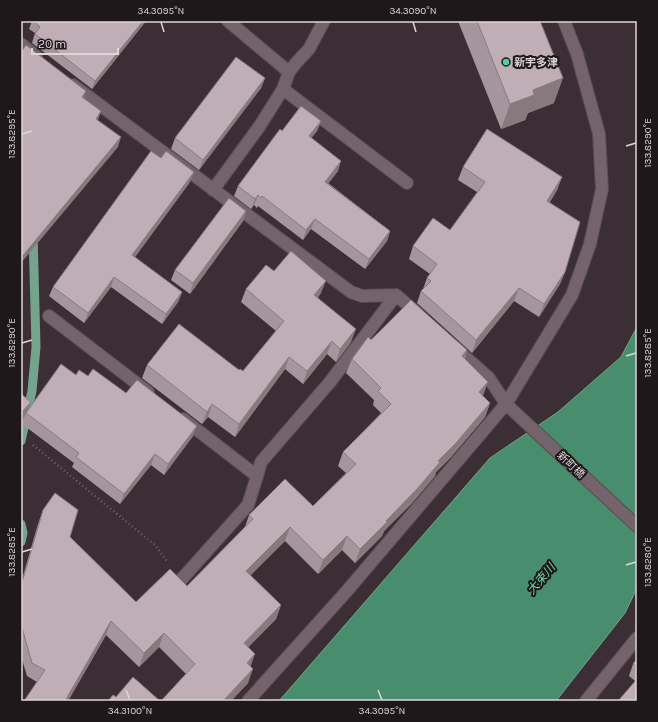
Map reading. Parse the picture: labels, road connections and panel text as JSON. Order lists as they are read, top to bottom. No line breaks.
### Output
{"streets":{"street":["新町橋"]},"water":["大束川"],"places":["新宇多津"],"scale_bar":"20 m","coordinates":["34.3095°N","34.3090°N","133.8295°E","133.8290°E","133.8285°E","133.8280°E","34.3100°N"]}
